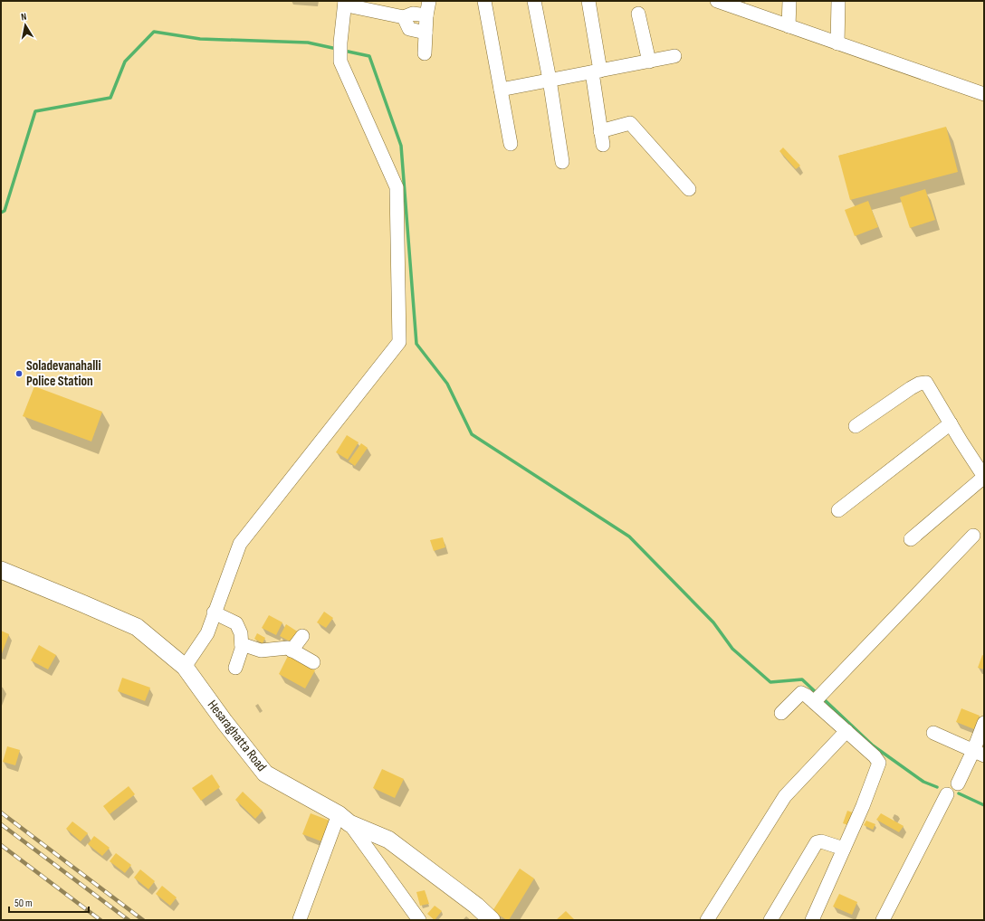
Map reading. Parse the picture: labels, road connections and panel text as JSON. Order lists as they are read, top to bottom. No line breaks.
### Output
{"streets":{"main road":["Hesaraghatta Road"]},"places":["Soladevanahalli Police Station"],"scale_bar":"50 m","north":"top"}
